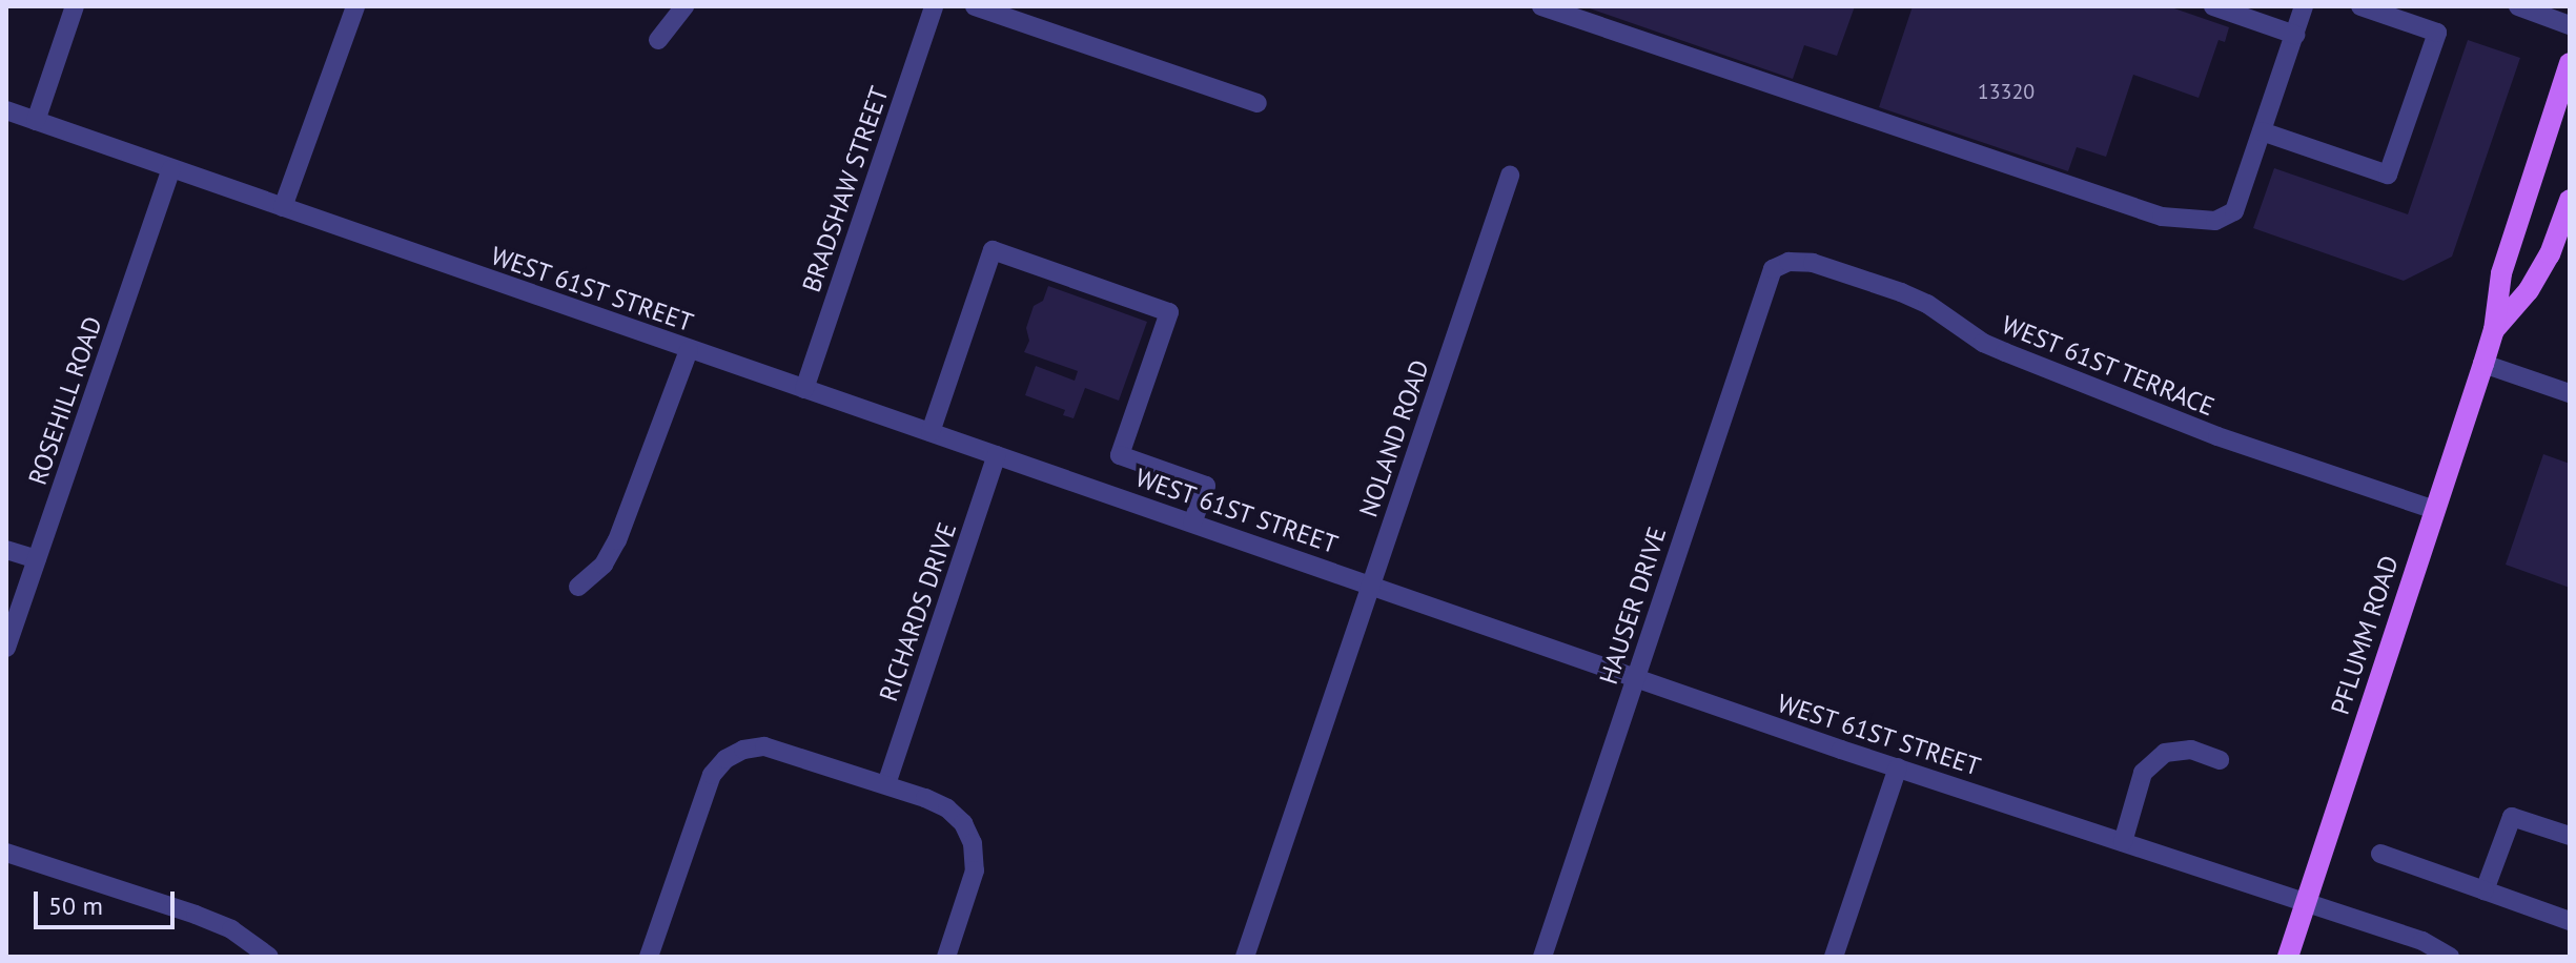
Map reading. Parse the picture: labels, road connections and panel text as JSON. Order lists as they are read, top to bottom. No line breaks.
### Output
{"streets":{"main road":["PFLUMM ROAD"],"street":["BRADSHAW STREET","WEST 61ST STREET","WEST 61ST TERRACE","ROSEHILL ROAD","NOLAND ROAD","HAUSER DRIVE","RICHARDS DRIVE"]},"crossings":[["BRADSHAW STREET","WEST 61ST STREET"],["WEST 61ST STREET","ROSEHILL ROAD"],["WEST 61ST STREET","NOLAND ROAD"],["WEST 61ST STREET","HAUSER DRIVE"],["WEST 61ST STREET","RICHARDS DRIVE"],["WEST 61ST STREET","PFLUMM ROAD"],["WEST 61ST TERRACE","HAUSER DRIVE"],["WEST 61ST TERRACE","PFLUMM ROAD"]],"house_numbers":["13320"],"scale_bar":"50 m"}
